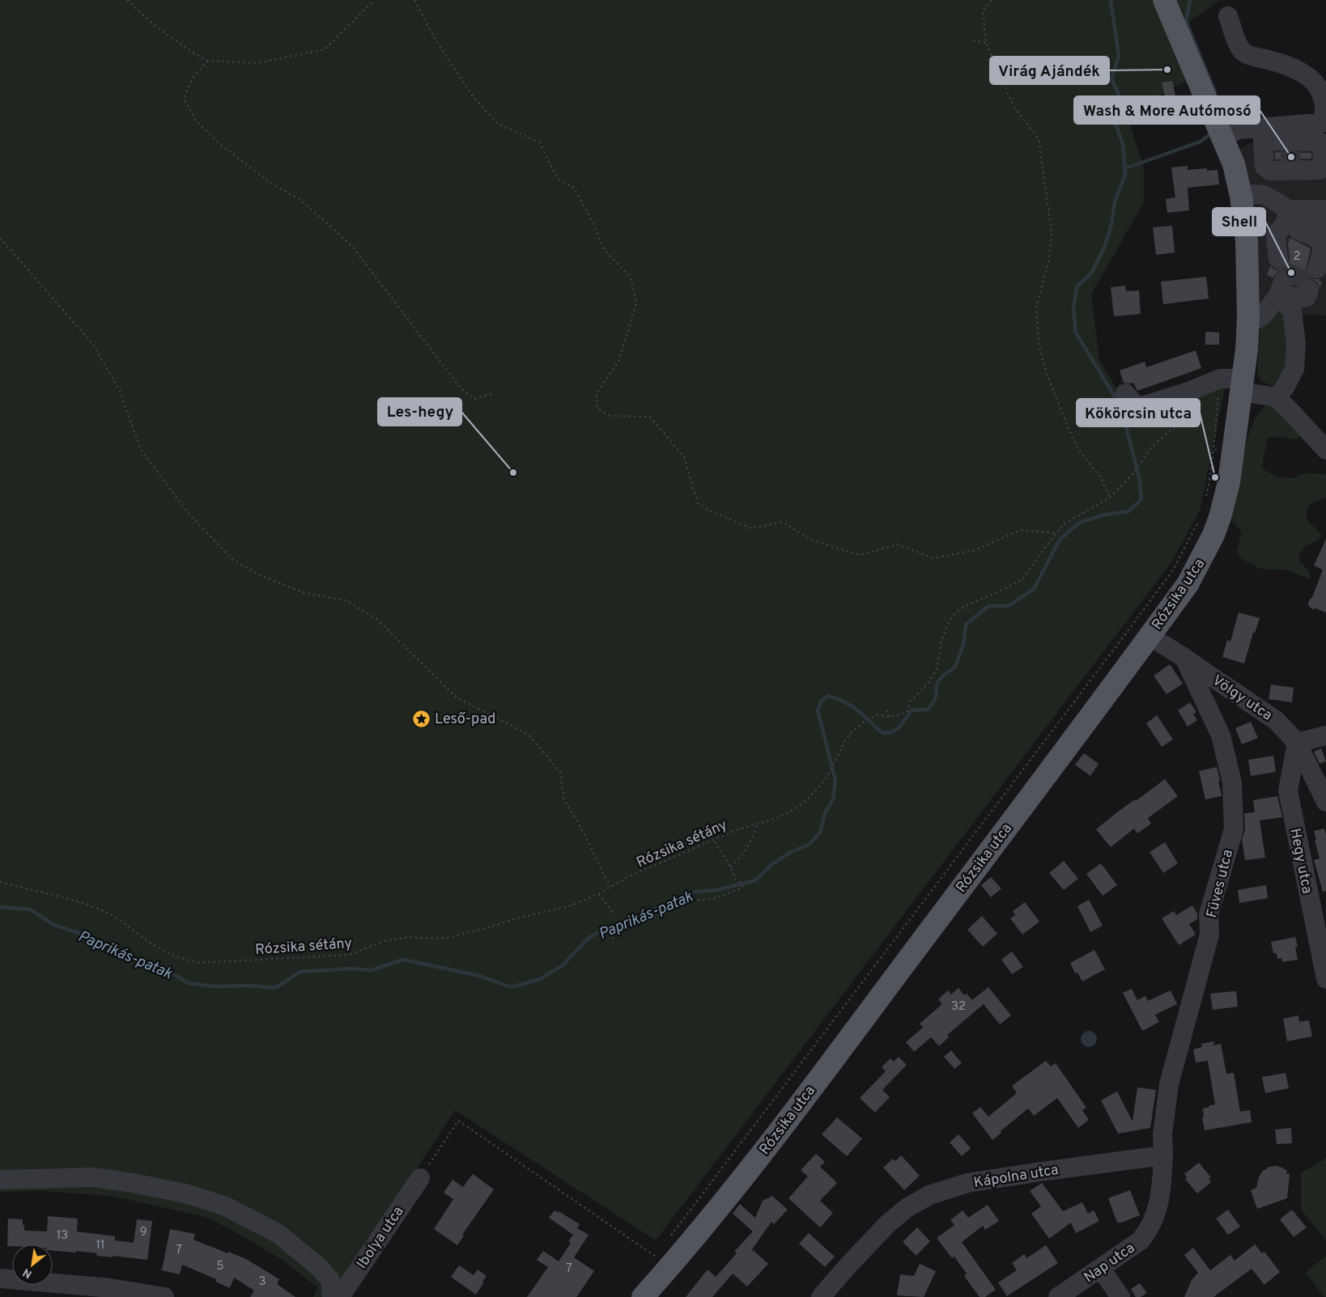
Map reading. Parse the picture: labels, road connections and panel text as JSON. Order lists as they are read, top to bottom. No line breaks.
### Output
{"streets":{"main road":["Rózsika utca"],"street":["Völgy utca","Hegy utca","Füves utca","Kápolna utca","Ibolya utca","Nap utca"],"path":["Rózsika sétány"]},"crossings":[["Völgy utca","Hegy utca"],["Völgy utca","Füves utca"],["Füves utca","Kápolna utca"],["Füves utca","Nap utca"],["Kápolna utca","Nap utca"]],"water":["Paprikás-patak"],"places":{"other":["Virág Ajándék","Wash & More Autómosó","Shell","Les-hegy","Kökörcsin utca"],"place":["Leső-pad"]},"house_numbers":["2","32","9","13","11","7","5","7","3"],"north":"bottom left"}
